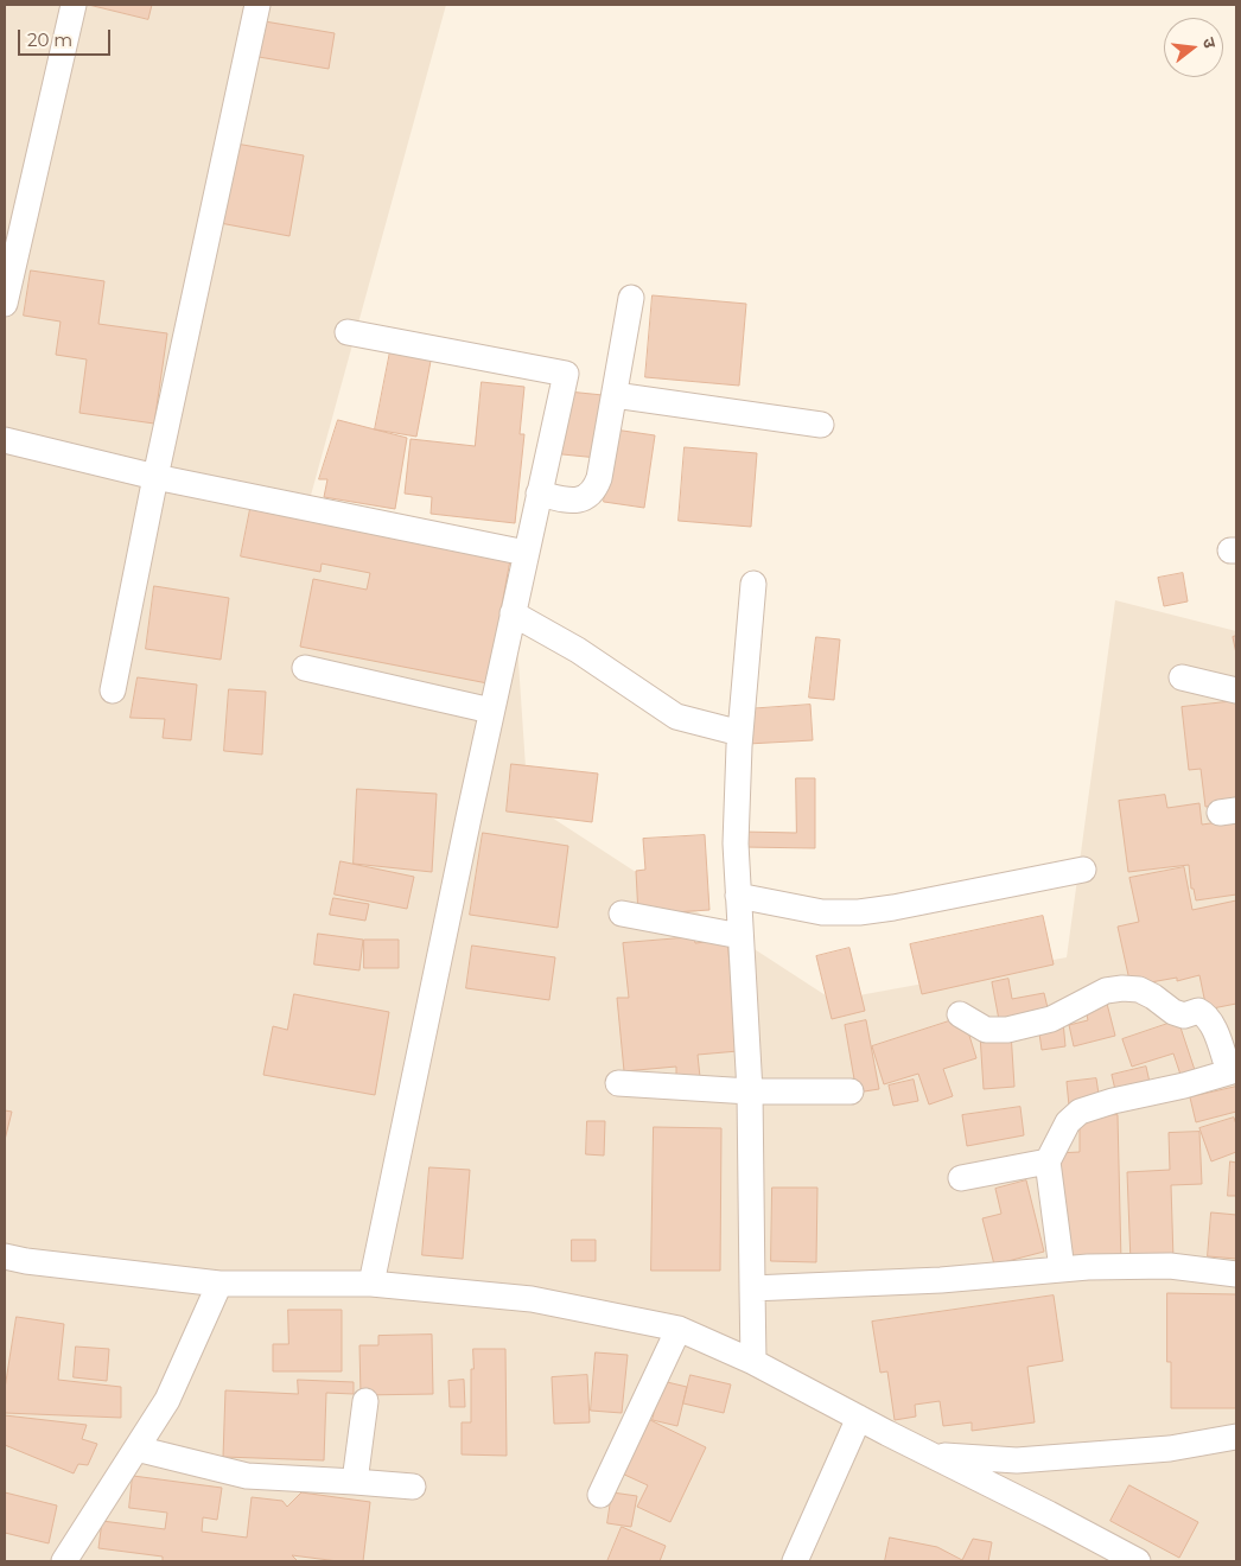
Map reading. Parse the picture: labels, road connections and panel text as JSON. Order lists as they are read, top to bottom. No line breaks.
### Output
{"scale_bar":"20 m","north":"right"}
